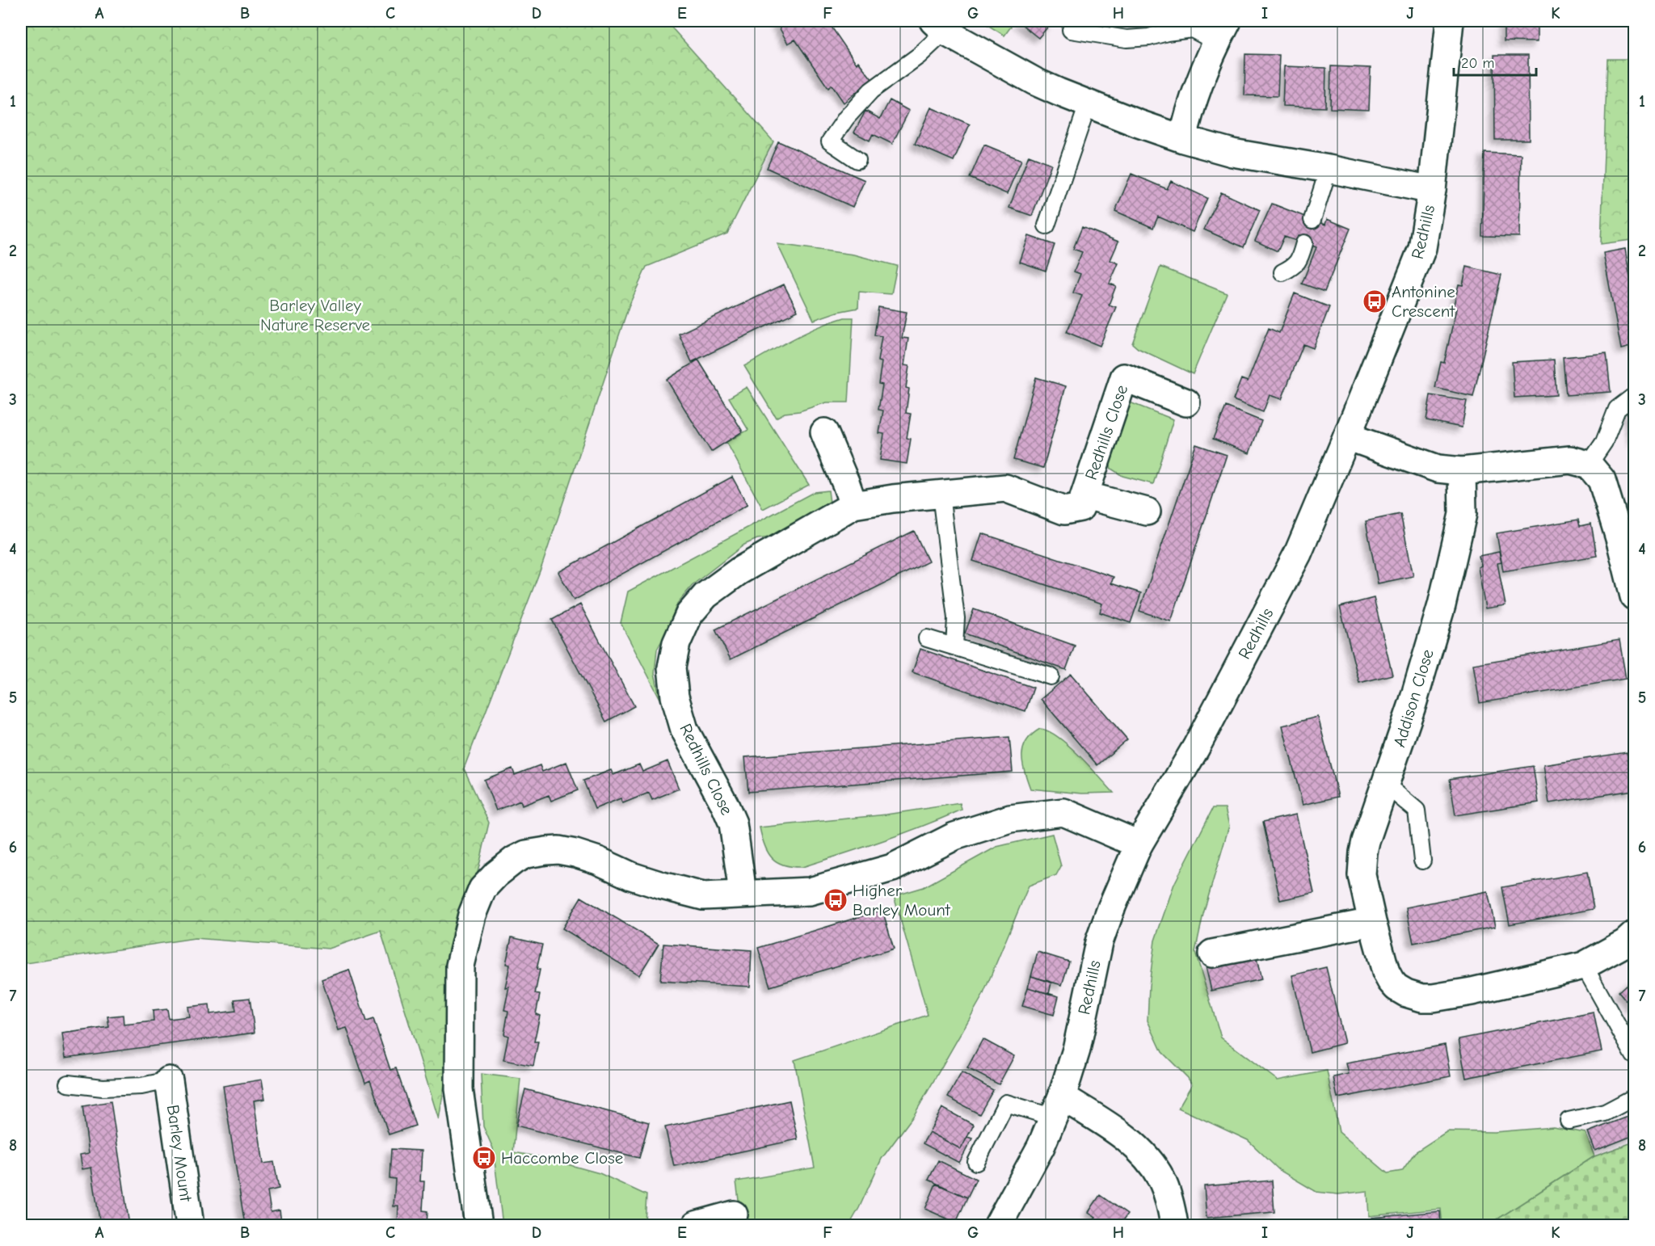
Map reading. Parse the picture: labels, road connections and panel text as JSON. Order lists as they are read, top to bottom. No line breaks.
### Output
{"streets":{"street":["Redhills","Redhills Close","Addison Close","Barley Mount"]},"parks":["Barley Valley Nature Reserve"],"places":{"bus stop":["Antonine Crescent","Higher Barley Mount","Haccombe Close"]},"scale_bar":"20 m","grid":{"columns":["A","B","C","D","E","F","G","H","I","J","K"],"rows":["1","2","3","4","5","6","7","8"]}}
